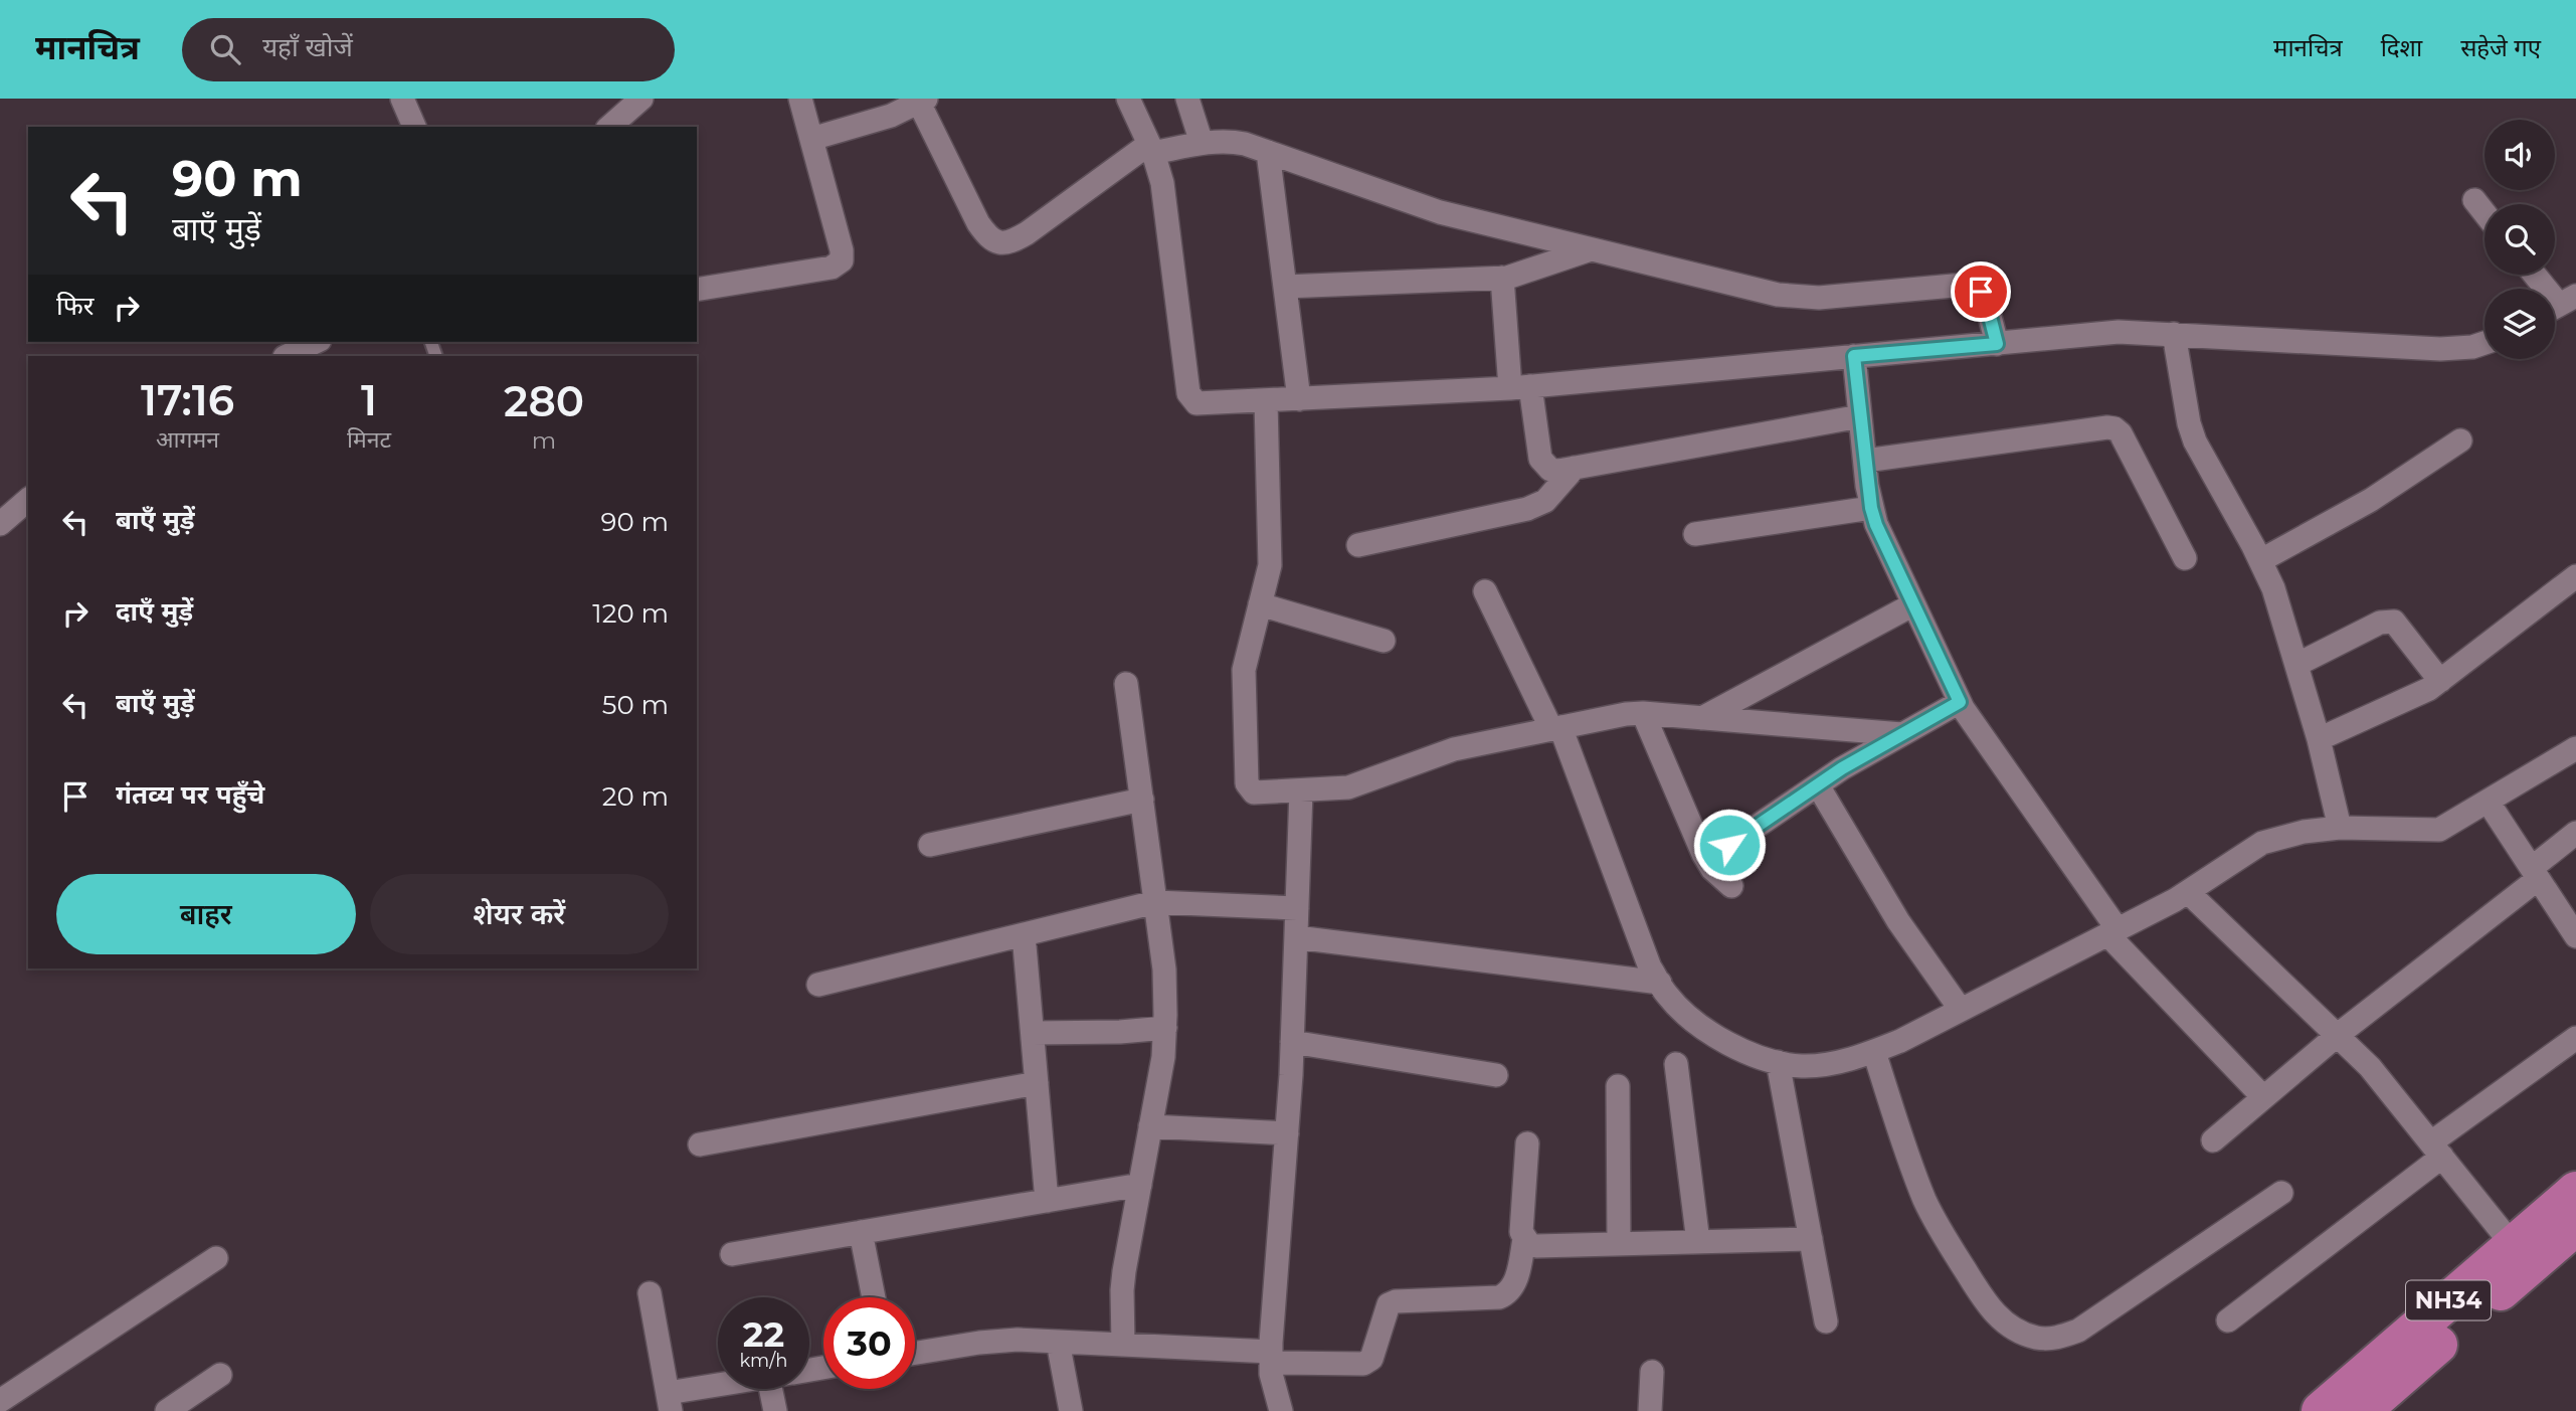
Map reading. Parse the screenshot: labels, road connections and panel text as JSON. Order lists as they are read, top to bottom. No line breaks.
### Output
{"streets":{"highway":["NH34"]},"page":{"header":"मानचित्र","search":"यहाँ खोजें","nav":["मानचित्र","दिशा","सहेजे गए"],"turn":["90 m","बाएँ मुड़ें"],"then":"फिर","eta":["17:16","आगमन","1","मिनट","280","m"],"list":[{"name":"बाएँ मुड़ें","value":"90 m"},{"name":"दाएँ मुड़ें","value":"120 m"},{"name":"बाएँ मुड़ें","value":"50 m"},{"name":"गंतव्य पर पहुँचे","value":"20 m"}],"buttons":["बाहर","शेयर करें"],"speed":"22 km/h","limit":"30"}}
